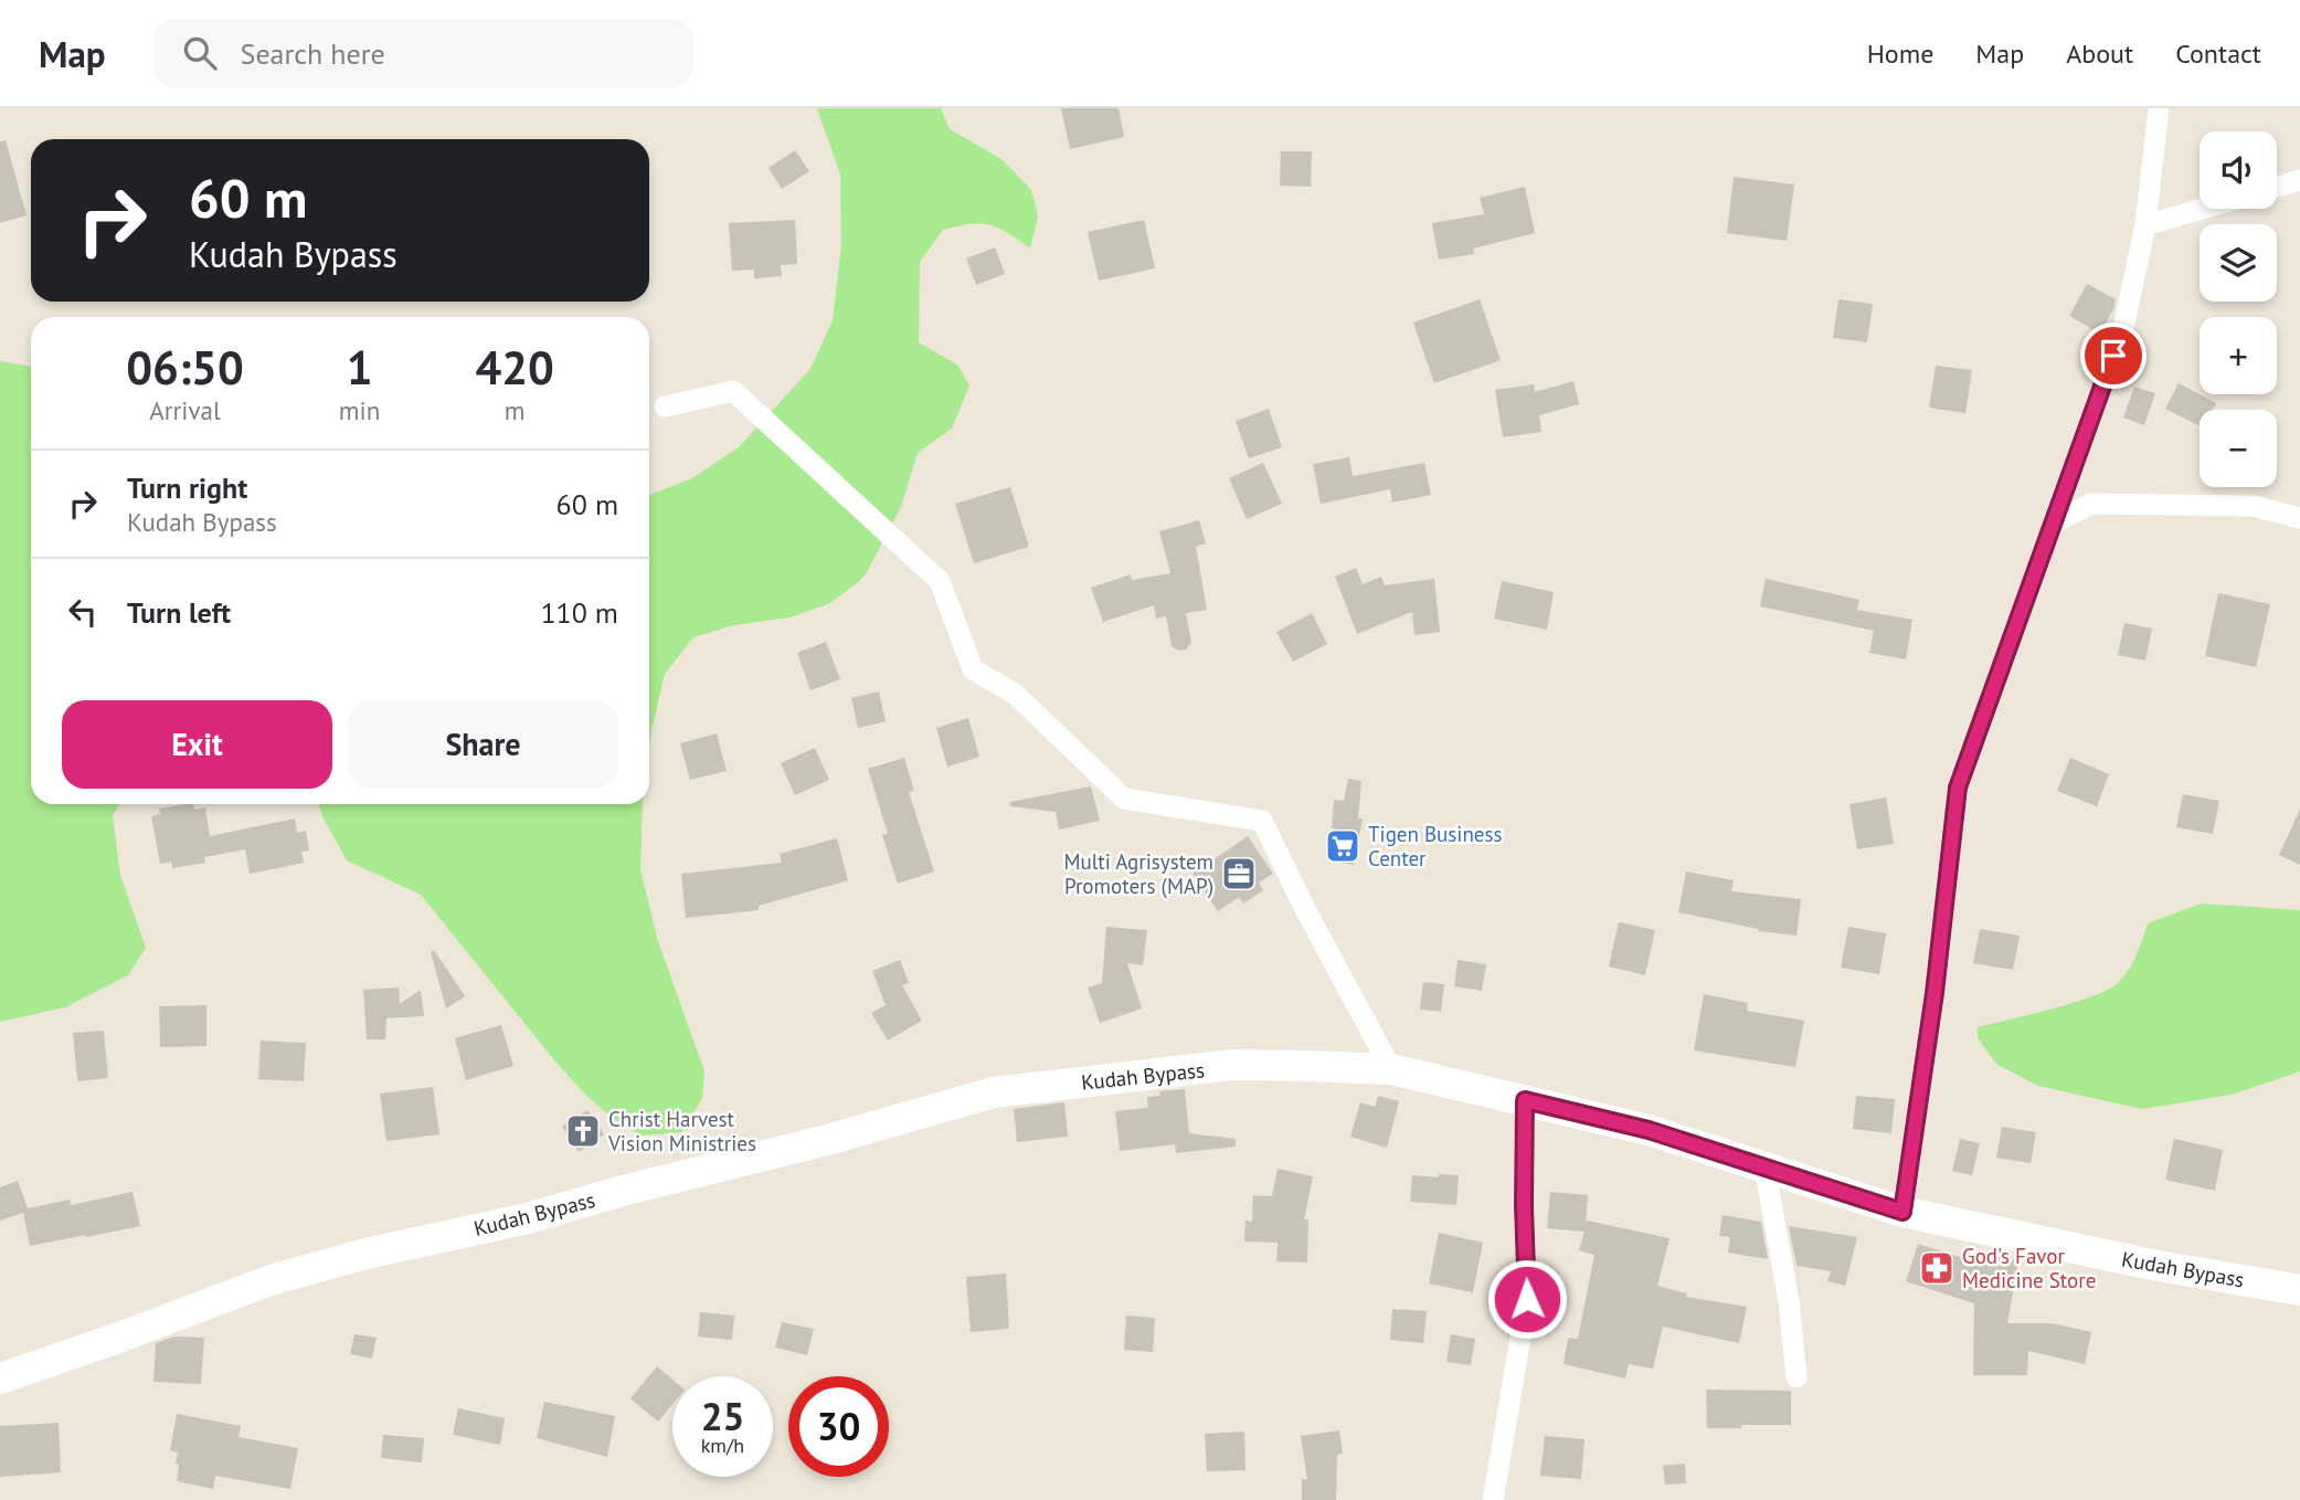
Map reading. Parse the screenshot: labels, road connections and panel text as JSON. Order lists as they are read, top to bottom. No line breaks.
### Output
{"streets":{"street":["Kudah Bypass"]},"places":{"supermarket":["Tigen Business Center"],"office":["Multi Agrisystem Promoters (MAP)"],"church":["Christ Harvest Vision Ministries"],"pharmacy":["God's Favor Medicine Store"]},"page":{"header":"Map","search":"Search here","nav":["Home","Map","About","Contact"],"map_buttons":["+","−"],"turn":["60 m","Kudah Bypass"],"eta":["06:50","Arrival","1","min","420","m"],"list":[{"name":"Turn right","note":"Kudah Bypass","value":"60 m"},{"name":"Turn left","value":"110 m"}],"buttons":["Exit","Share"],"speed":"25 km/h","limit":"30"}}
